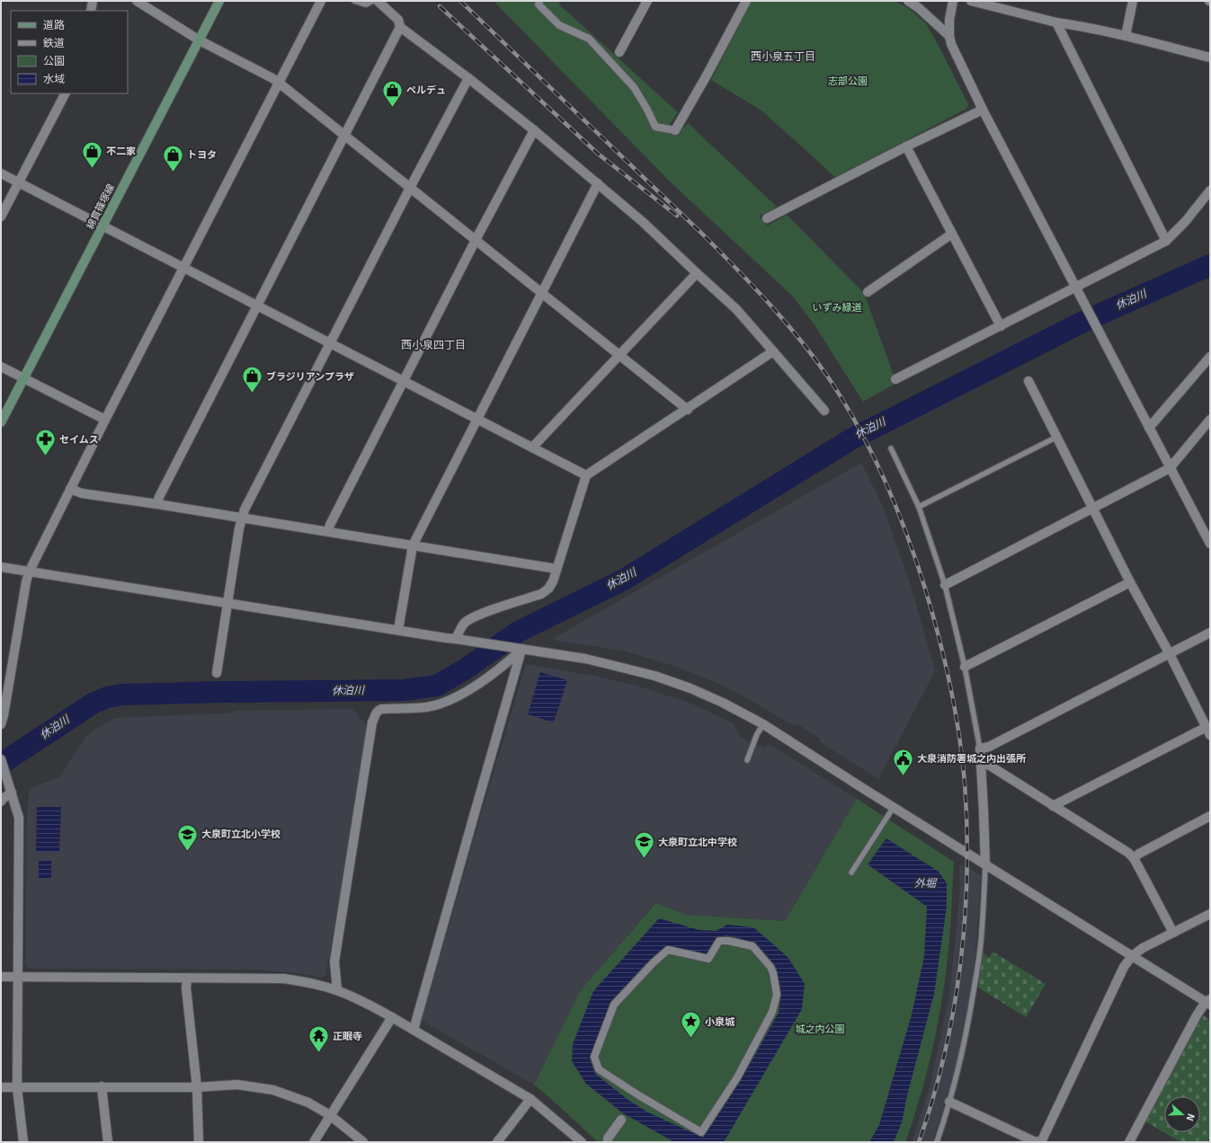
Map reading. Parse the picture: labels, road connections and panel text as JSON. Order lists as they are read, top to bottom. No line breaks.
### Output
{"streets":{"main road":["綿貫篠塚線"]},"districts":["西小泉五丁目","西小泉四丁目"],"water":["休泊川","外堀"],"parks":["志部公園","いずみ緑道","城之内公園"],"places":{"shop":["ペルデュ","不二家","トヨタ","ブラジリアンプラザ"],"pharmacy":["セイムス"],"public building":["大泉消防署城之内出張所"],"school or university":["大泉町立北小学校","大泉町立北中学校"],"place":["小泉城"],"temple":["正眼寺"]},"legend":["道路","鉄道","公園","水域"],"north":"right"}
